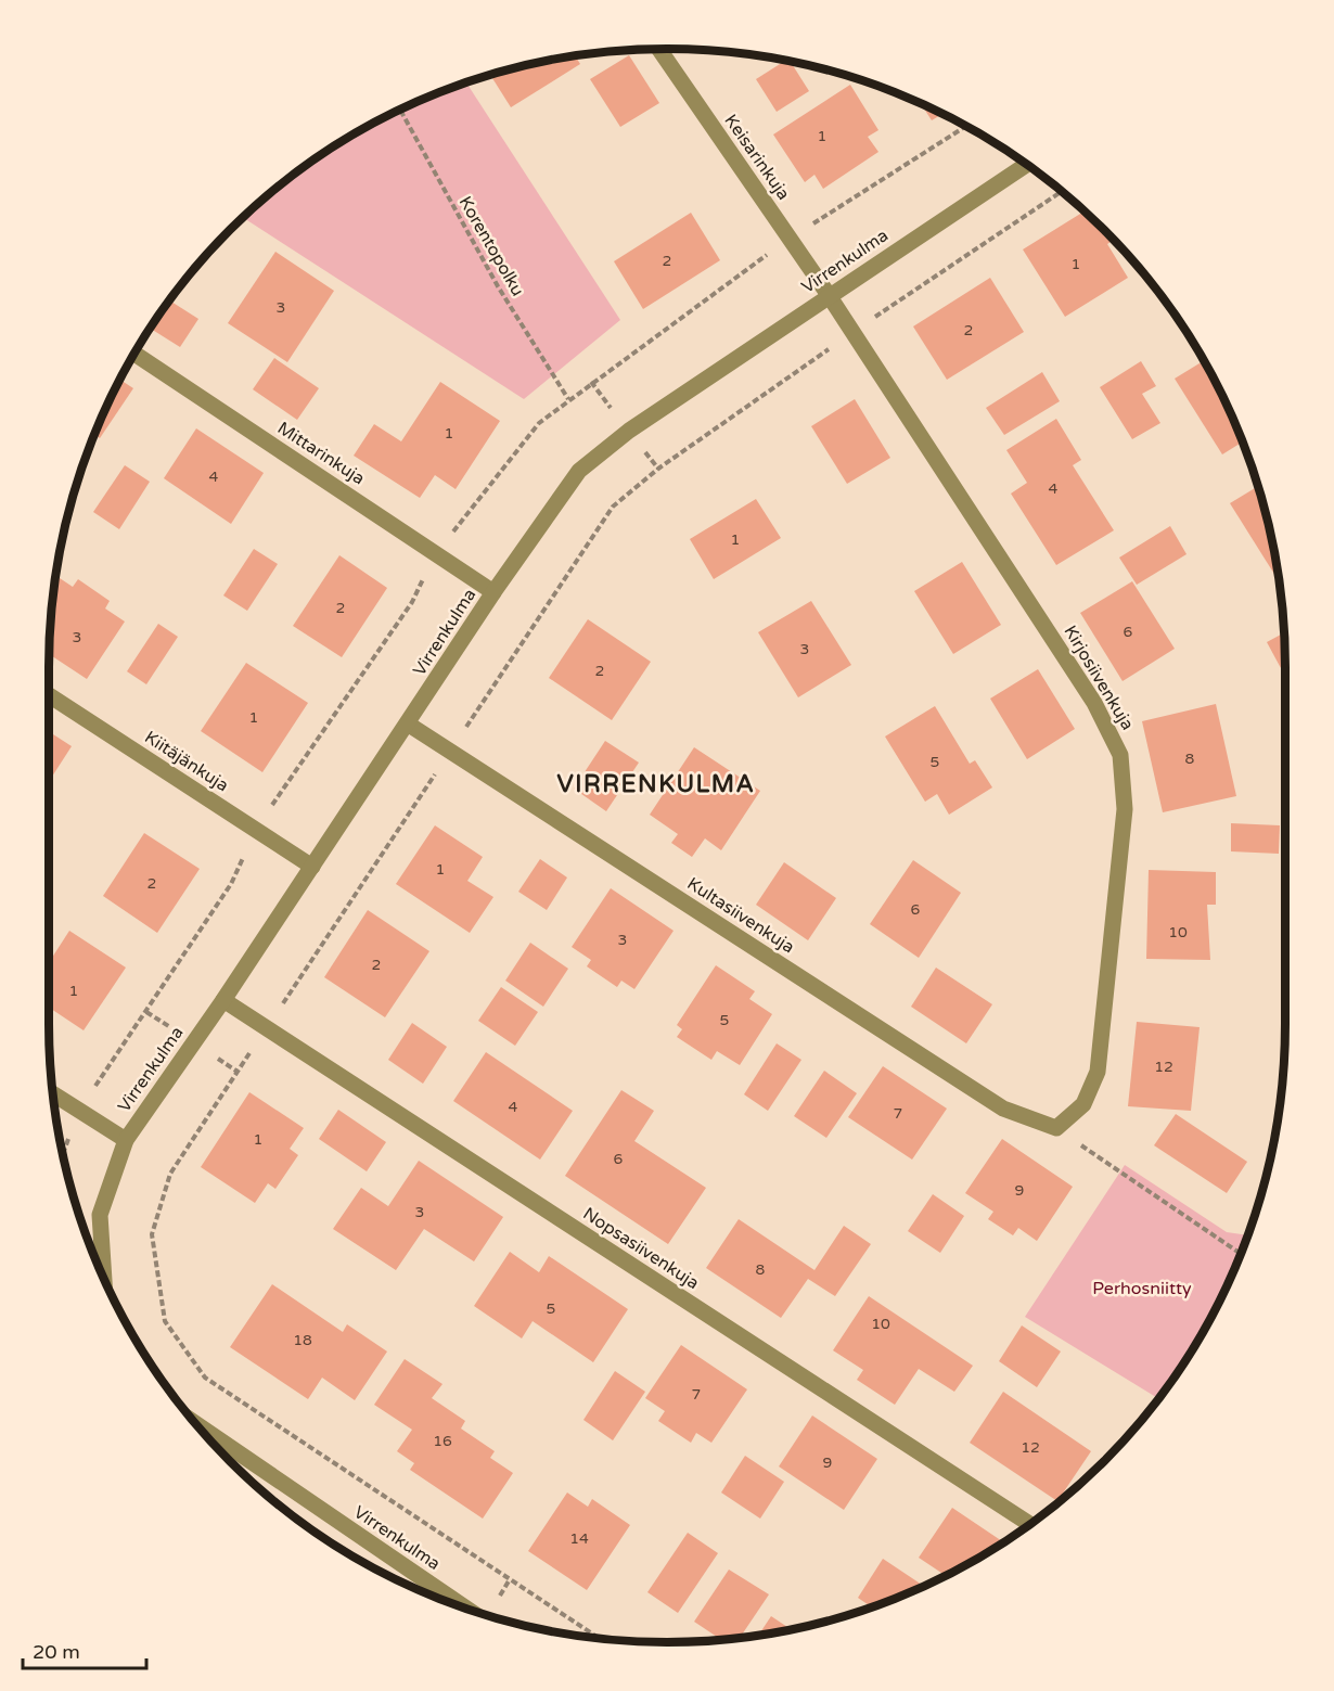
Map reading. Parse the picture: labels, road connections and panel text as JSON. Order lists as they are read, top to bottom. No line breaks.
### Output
{"streets":{"street":["Keisarinkuja","Virrenkulma","Mittarinkuja","Kirjosiivenkuja","Kiitäjänkuja","Kultasiivenkuja","Nopsasiivenkuja"],"path":["Korentopolku"]},"crossings":[["Keisarinkuja","Virrenkulma"],["Keisarinkuja","Kirjosiivenkuja"],["Virrenkulma","Mittarinkuja"],["Virrenkulma","Kirjosiivenkuja"],["Virrenkulma","Kiitäjänkuja"],["Virrenkulma","Kultasiivenkuja"],["Virrenkulma","Nopsasiivenkuja"],["Kirjosiivenkuja","Kultasiivenkuja"]],"districts":["VIRRENKULMA"],"parks":["Perhosniitty"],"house_numbers":["1","2","1","3","2","1","4","4","1","2","6","3","3","2","1","8","5","1","2","6","10","3","2","1","5","12","4","7","1","6","9","3","8","5","10","18","7","16","12","9","14"],"scale_bar":"20 m"}
